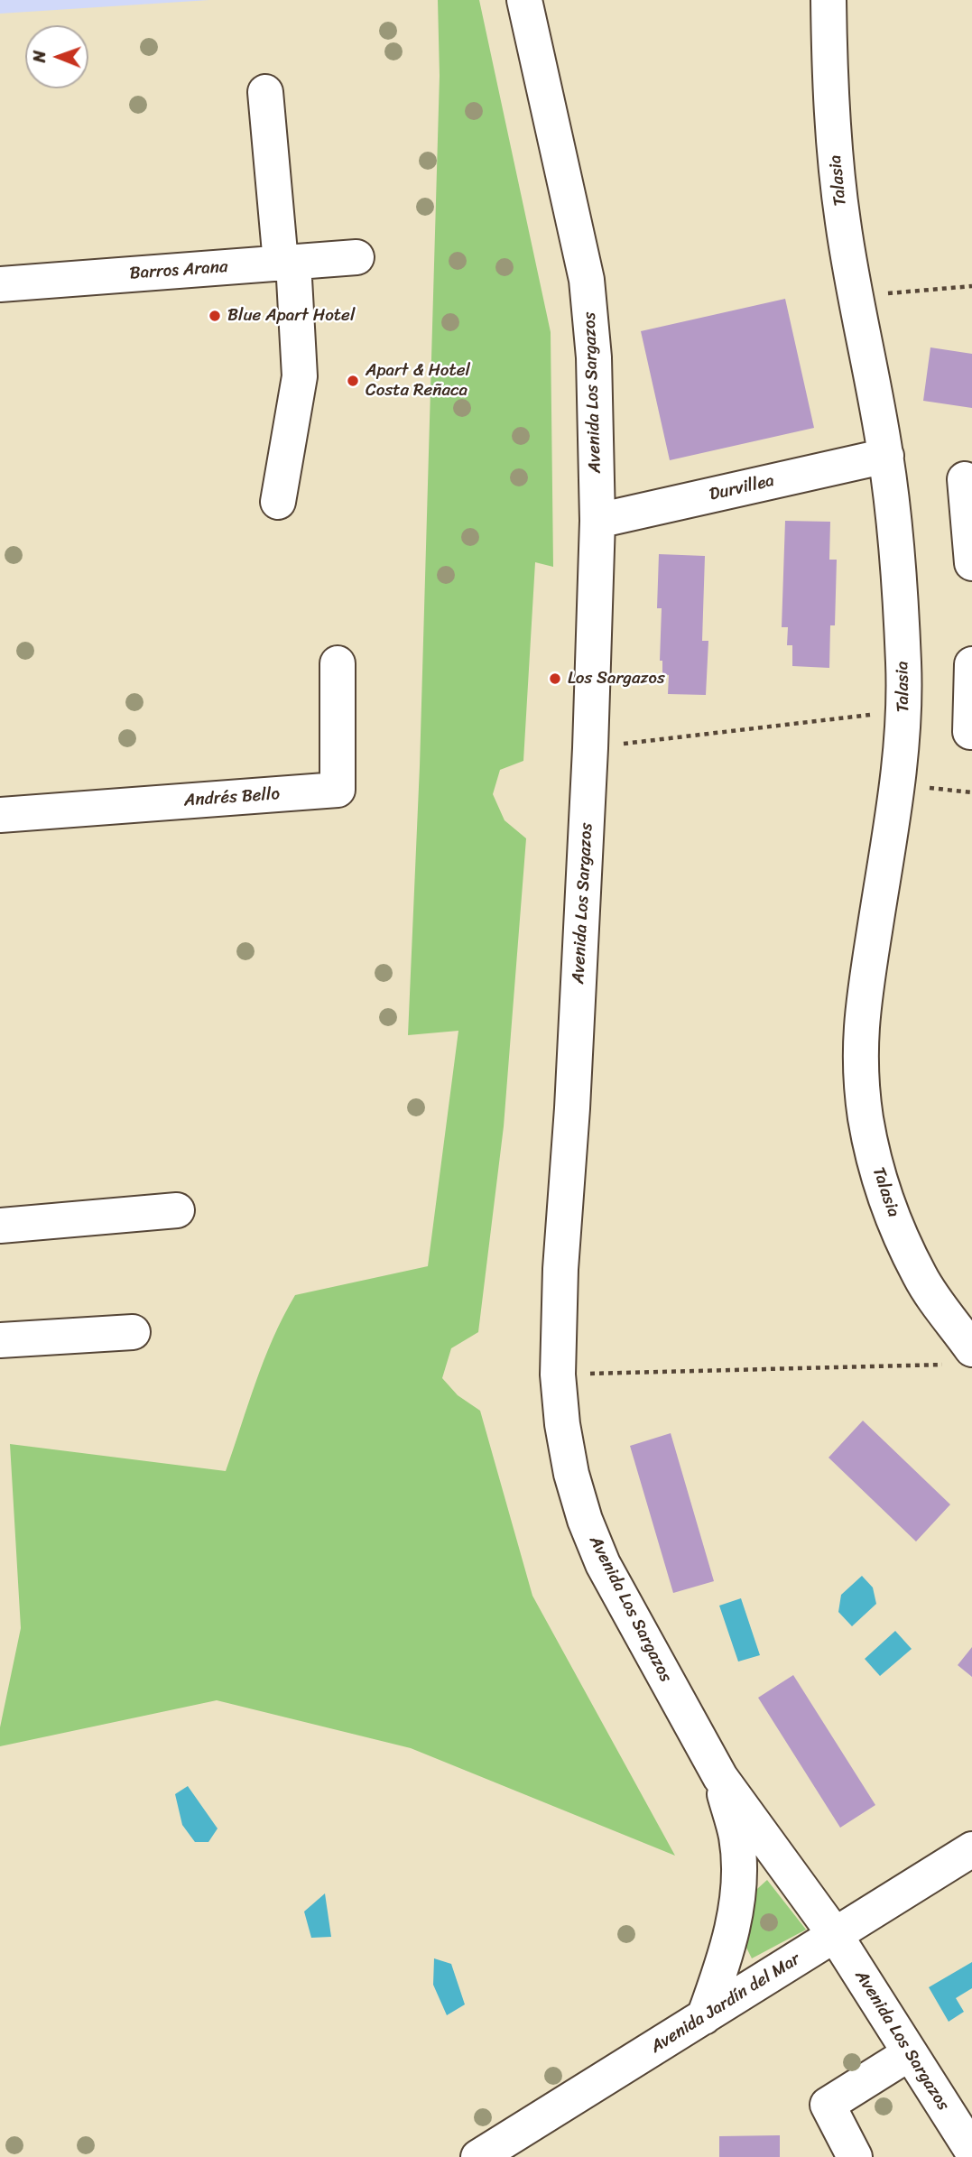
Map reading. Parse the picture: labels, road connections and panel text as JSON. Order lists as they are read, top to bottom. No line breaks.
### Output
{"streets":{"street":["Talasia","Barros Arana","Avenida Los Sargazos","Durvillea","Andrés Bello","Avenida Jardín del Mar"]},"crossings":[["Talasia","Durvillea"],["Avenida Los Sargazos","Durvillea"],["Avenida Los Sargazos","Avenida Jardín del Mar"]],"places":["Blue Apart Hotel","Apart & Hotel Costa Reñaca","Los Sargazos"],"north":"left"}
